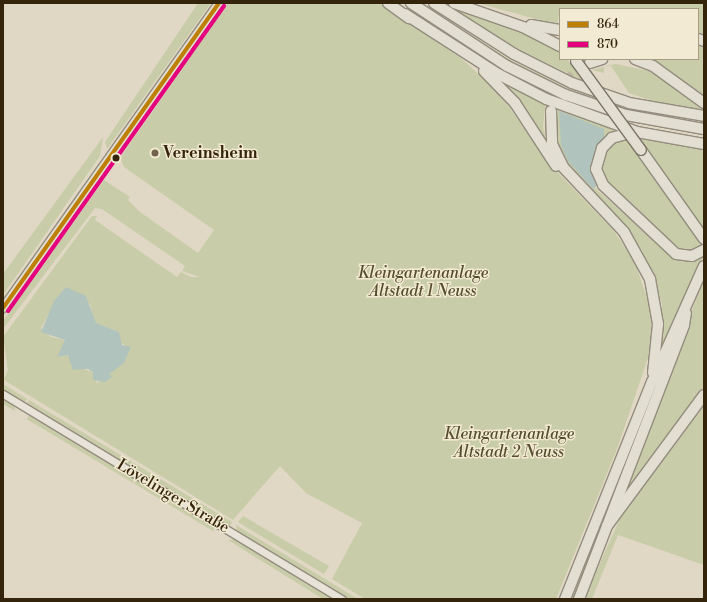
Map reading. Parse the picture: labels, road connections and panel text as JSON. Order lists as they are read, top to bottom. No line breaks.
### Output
{"streets":{"street":["Lövelinger Straße"]},"parks":["Kleingartenanlage Altstadt 1 Neuss","Kleingartenanlage Altstadt 2 Neuss"],"places":["Vereinsheim"],"lines":["transit line 864","transit line 870"],"legend":["864","870"]}
